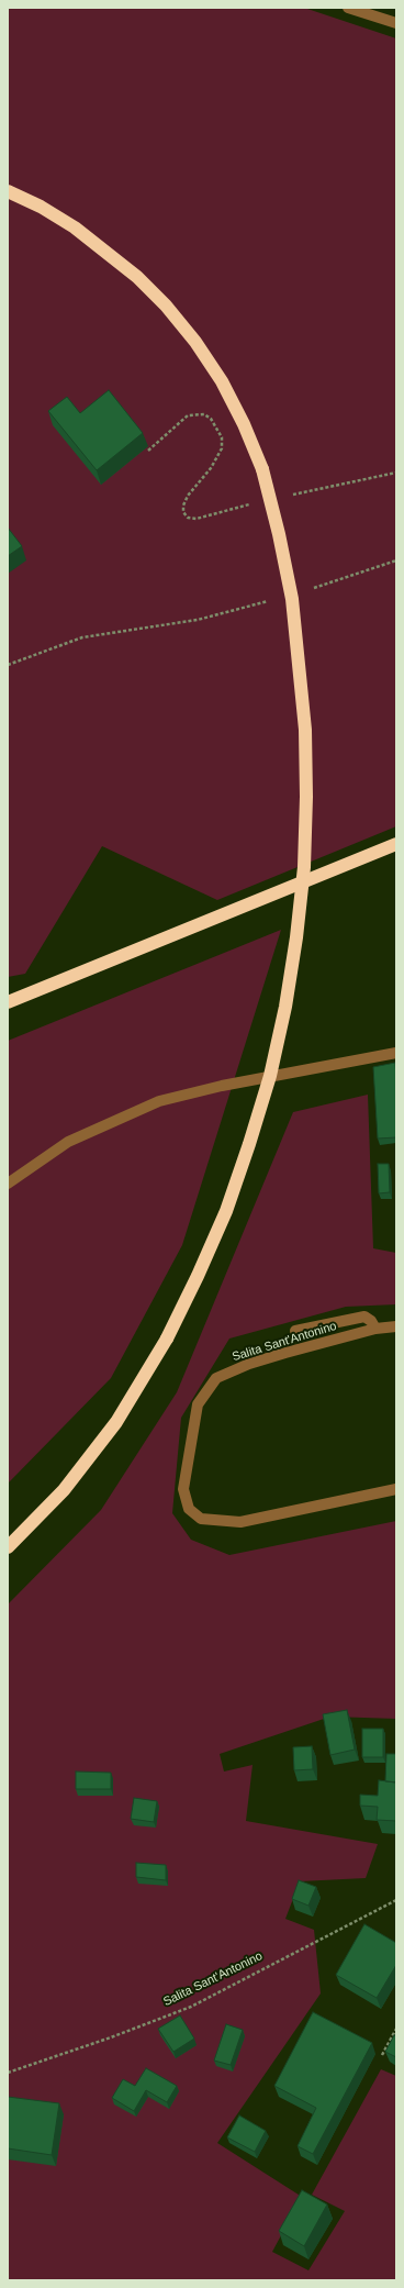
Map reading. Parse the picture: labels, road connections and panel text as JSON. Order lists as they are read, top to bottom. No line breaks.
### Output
{"streets":{"street":["Salita Sant'Antonino"]}}
